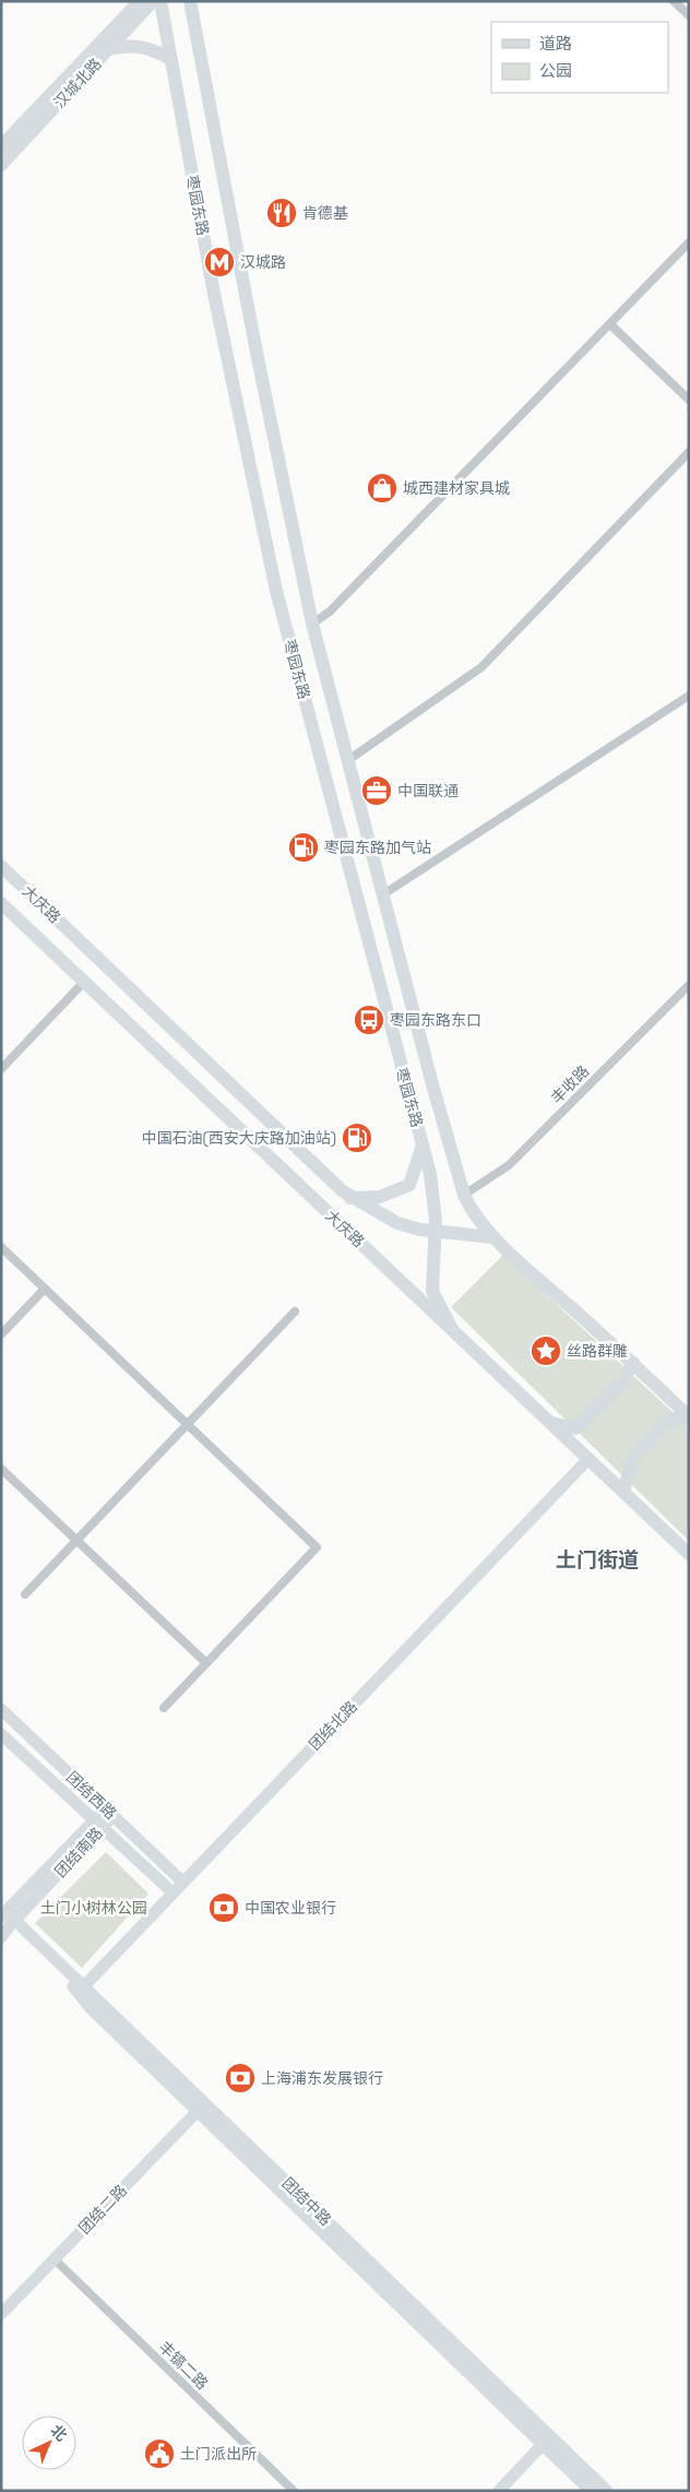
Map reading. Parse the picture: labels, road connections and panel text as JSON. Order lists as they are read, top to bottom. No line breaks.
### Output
{"streets":{"main road":["汉城北路","枣园东路","大庆路"],"street":["丰收路","团结北路","团结西路","团结南路","团结中路","团结二路","丰镐二路"]},"crossings":[["枣园东路","大庆路"],["枣园东路","丰收路"],["大庆路","团结北路"],["团结北路","团结西路"],["团结北路","团结中路"],["团结西路","团结南路"],["团结南路","团结中路"],["团结中路","团结二路"],["团结二路","丰镐二路"]],"districts":["土门街道"],"parks":["土门小树林公园"],"places":{"restaurant":["肯德基"],"metro station":["汉城路"],"shop":["城西建材家具城"],"office":["中国联通"],"fuel station":["枣园东路加气站","中国石油(西安大庆路加油站)"],"bus stop":["枣园东路东口"],"place":["丝路群雕"],"bank":["中国农业银行","上海浦东发展银行"],"public building":["土门派出所"]},"legend":["道路","公园"],"north":"top right"}
